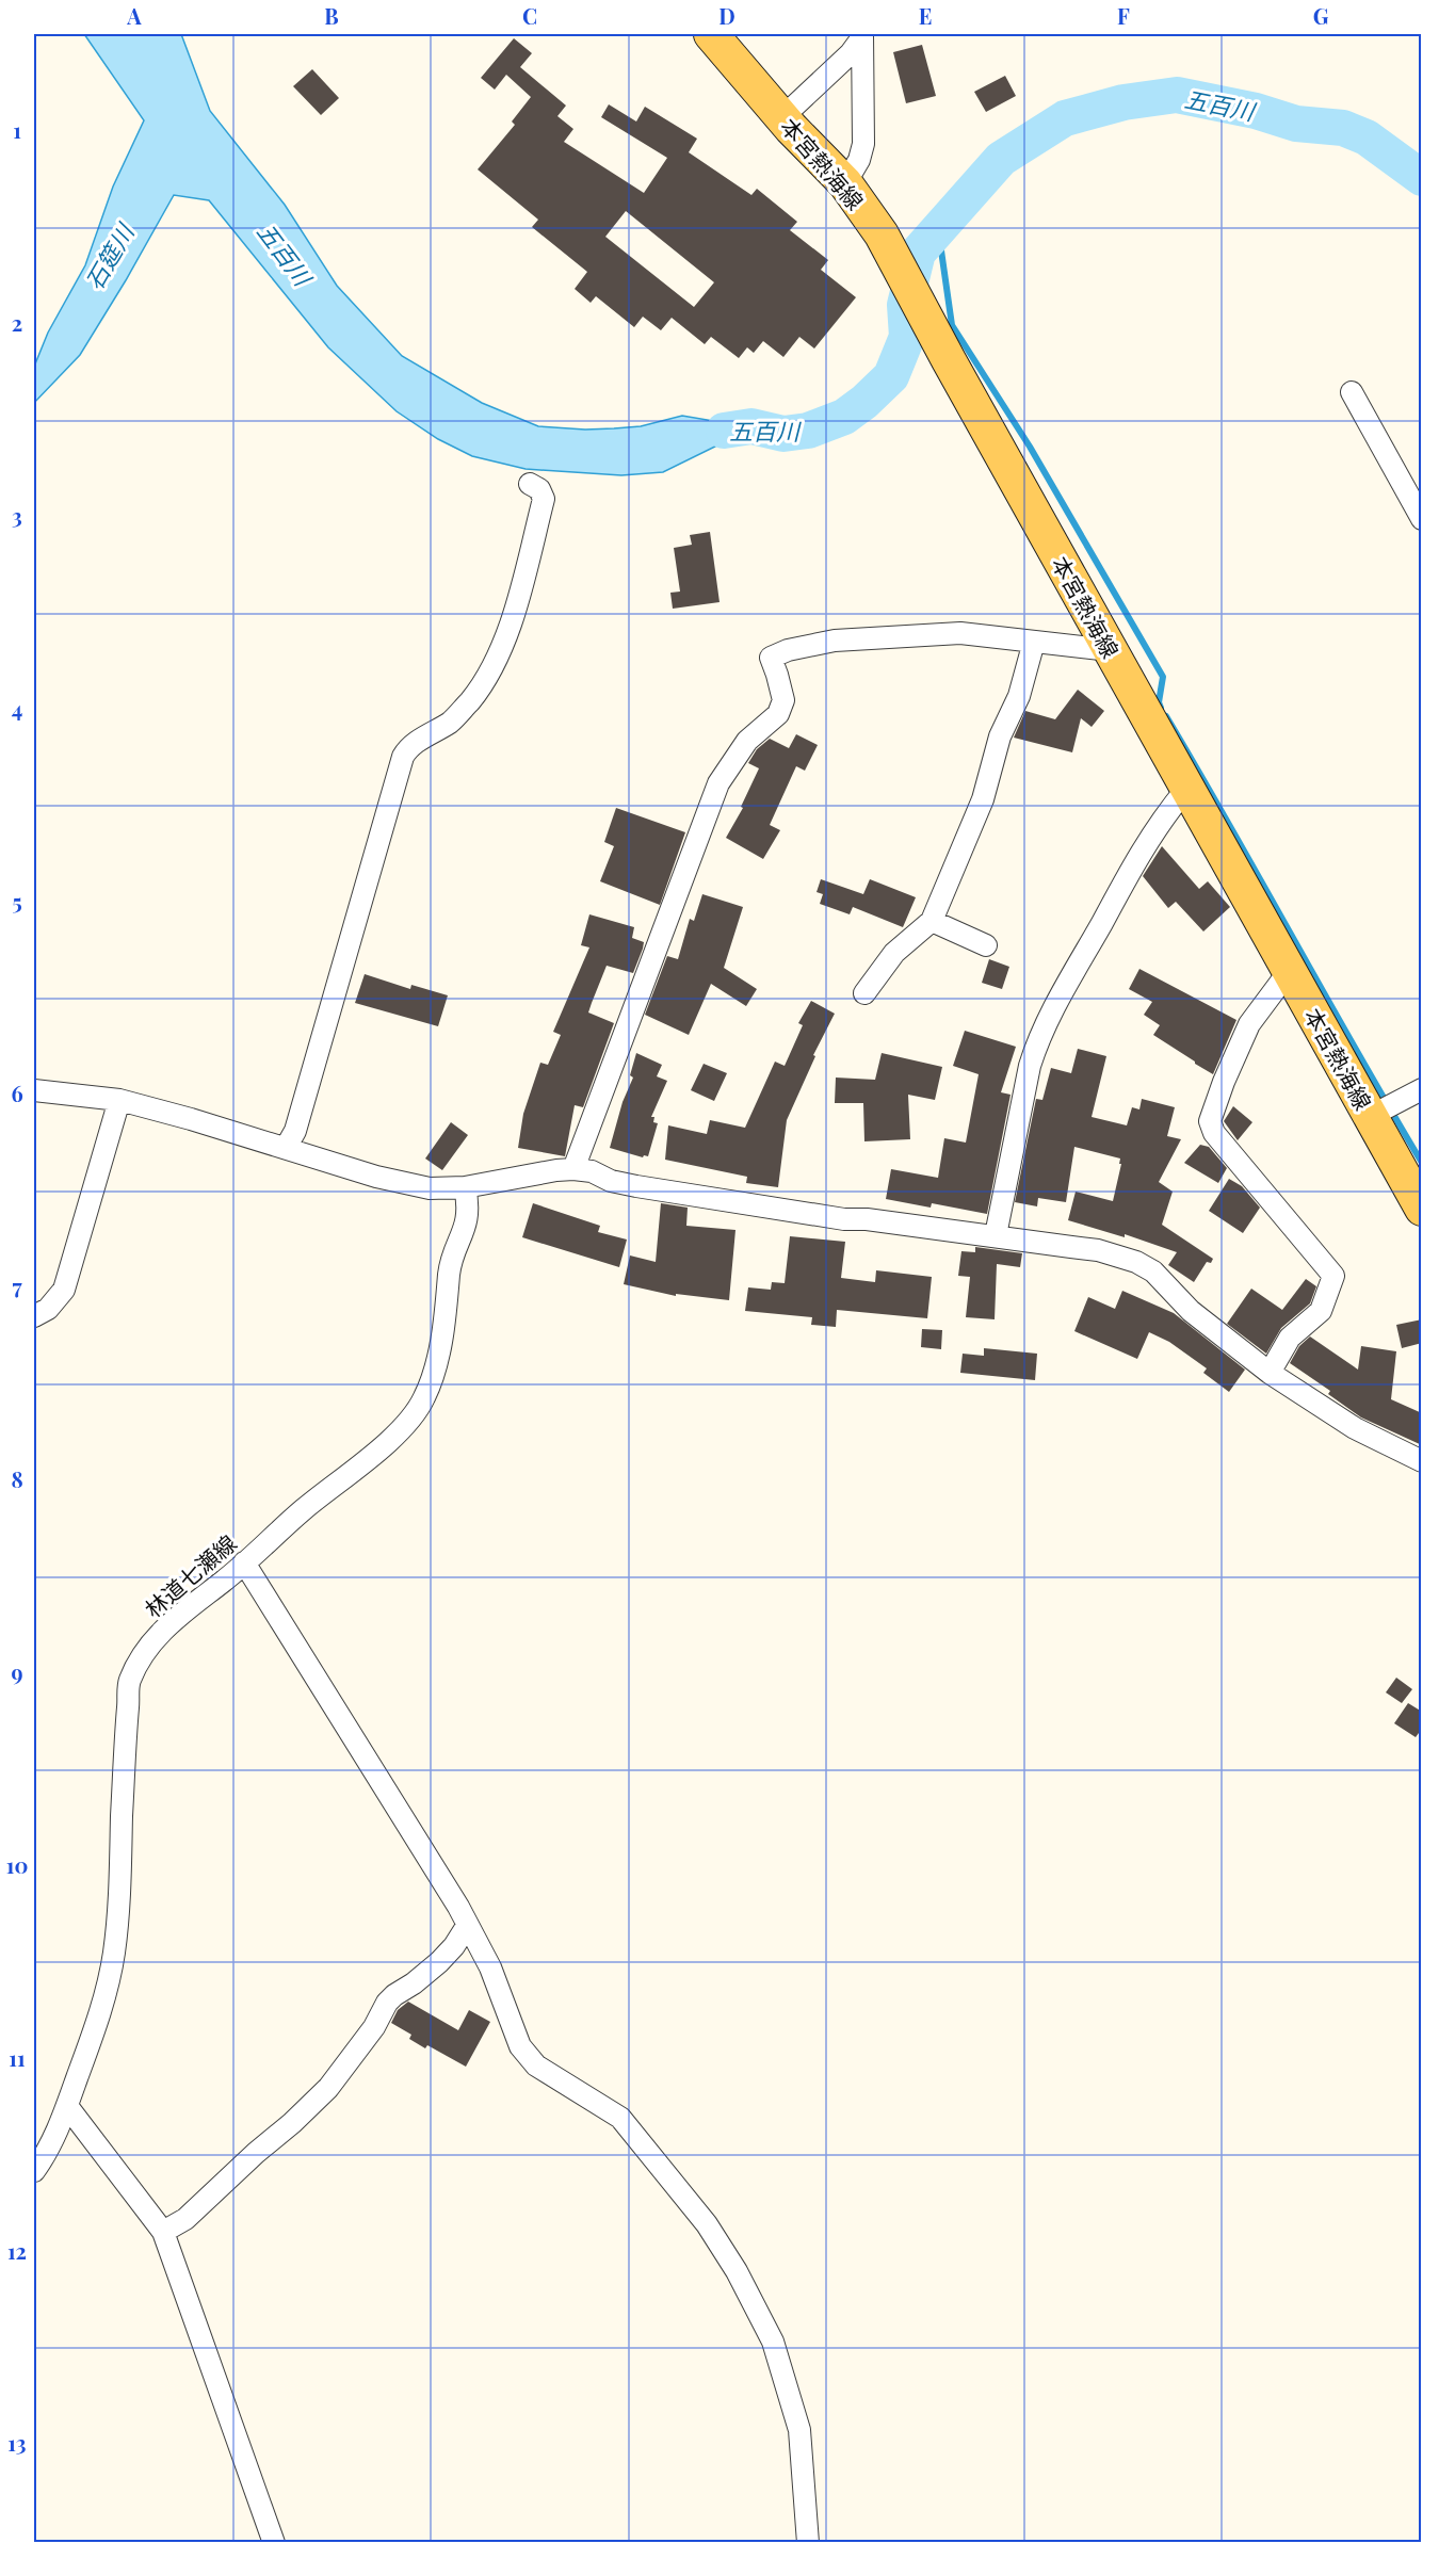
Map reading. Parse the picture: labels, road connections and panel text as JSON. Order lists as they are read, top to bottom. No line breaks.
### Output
{"streets":{"main road":["本宮熱海線"],"street":["林道七瀬線"]},"water":["五百川","石筵川"],"grid":{"columns":["A","B","C","D","E","F","G"],"rows":["1","2","3","4","5","6","7","8","9","10","11","12","13"]}}
